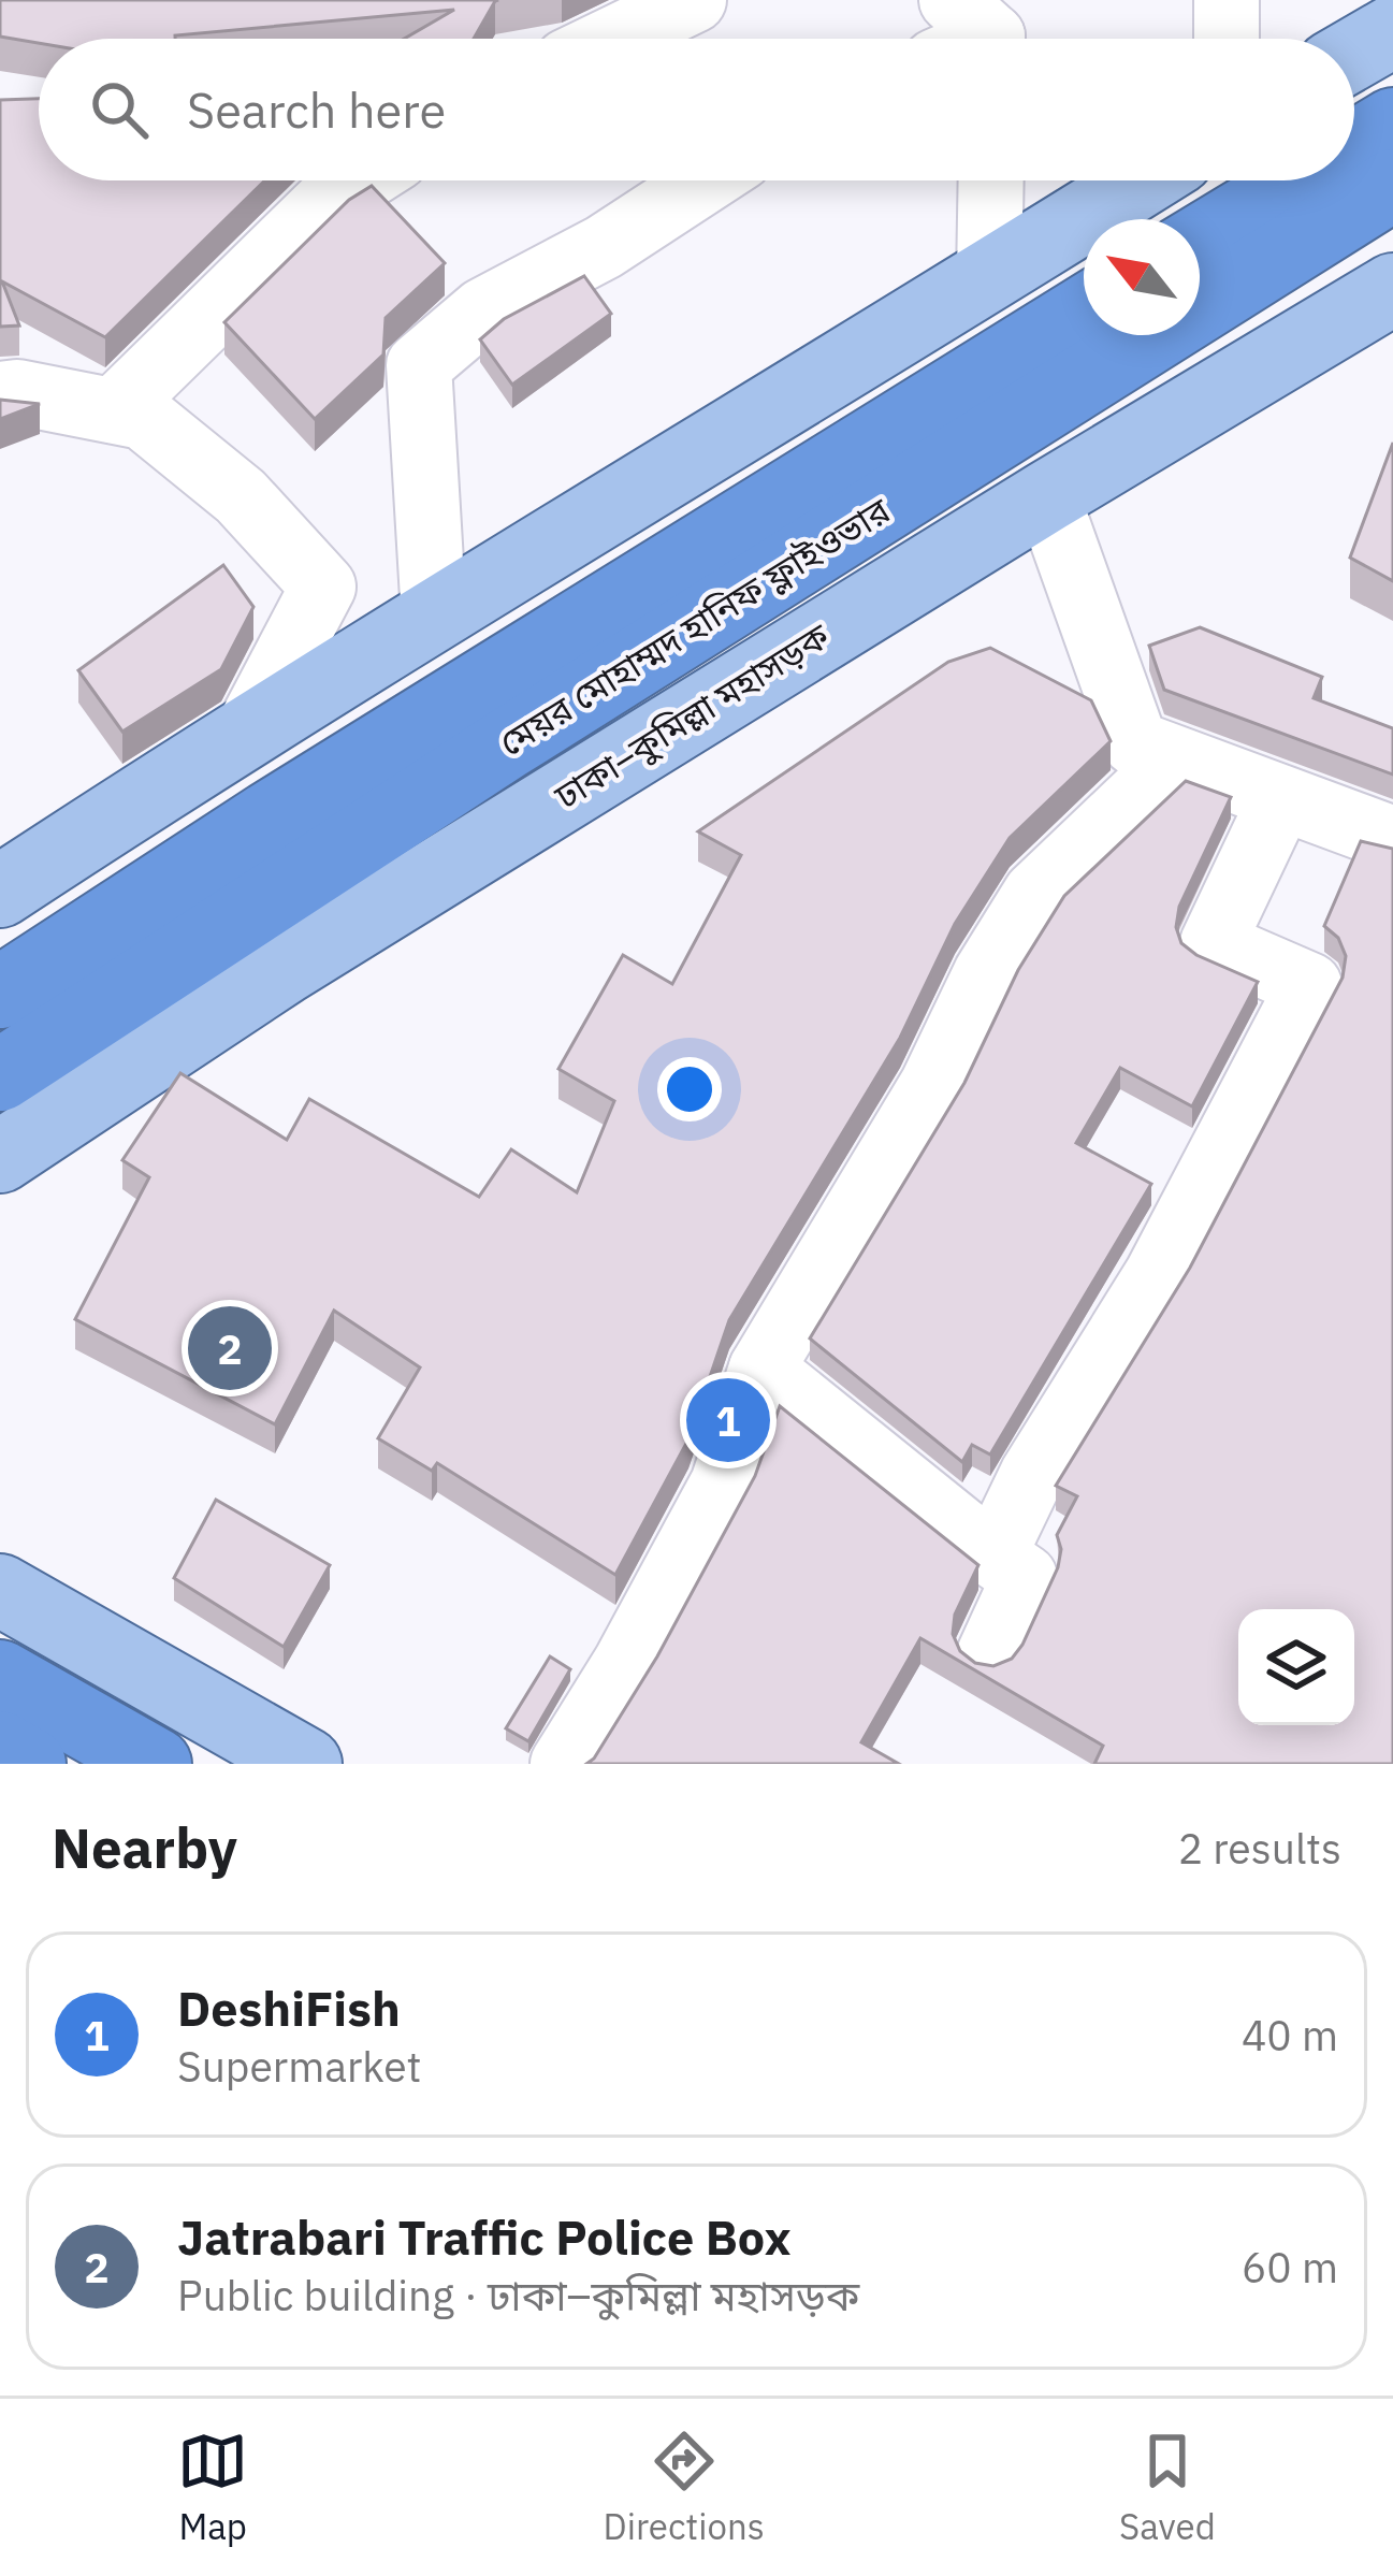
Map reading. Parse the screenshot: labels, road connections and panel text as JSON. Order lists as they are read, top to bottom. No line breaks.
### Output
{"streets":{"highway":["মেয়র মোহাম্মদ হানিফ ফ্লাইওভার"],"main road":["ঢাকা–কুমিল্লা মহাসড়ক"]},"crossings":[["মেয়র মোহাম্মদ হানিফ ফ্লাইওভার","ঢাকা–কুমিল্লা মহাসড়ক"]],"north":"top left","page":{"search":"Search here","pins":["2","1"],"heading":["Nearby","2 results"],"list":[{"mark":"1","name":"DeshiFish","note":"Supermarket","value":"40 m"},{"mark":"2","name":"Jatrabari Traffic Police Box","note":"Public building · ঢাকা–কুমিল্লা মহাসড়ক","value":"60 m"}],"nav":["Map","Directions","Saved"]}}
